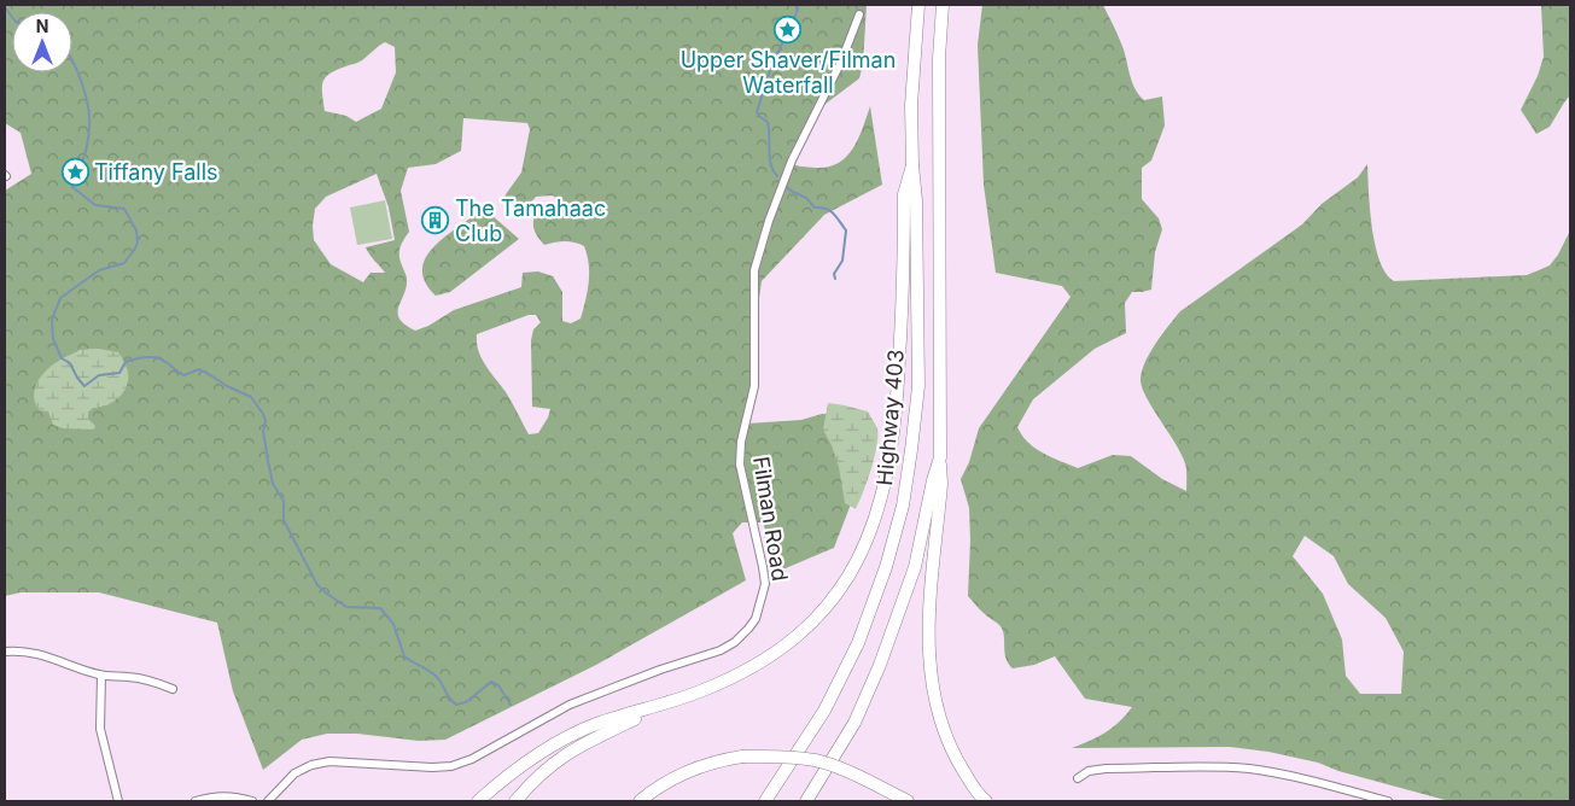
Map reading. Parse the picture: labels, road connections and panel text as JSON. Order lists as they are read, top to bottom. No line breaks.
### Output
{"streets":{"highway":["Highway 403"],"street":["Filman Road"]},"places":{"place":["Upper Shaver/Filman Waterfall","Tiffany Falls"],"building":["The Tamahaac Club"]},"north":"top"}
